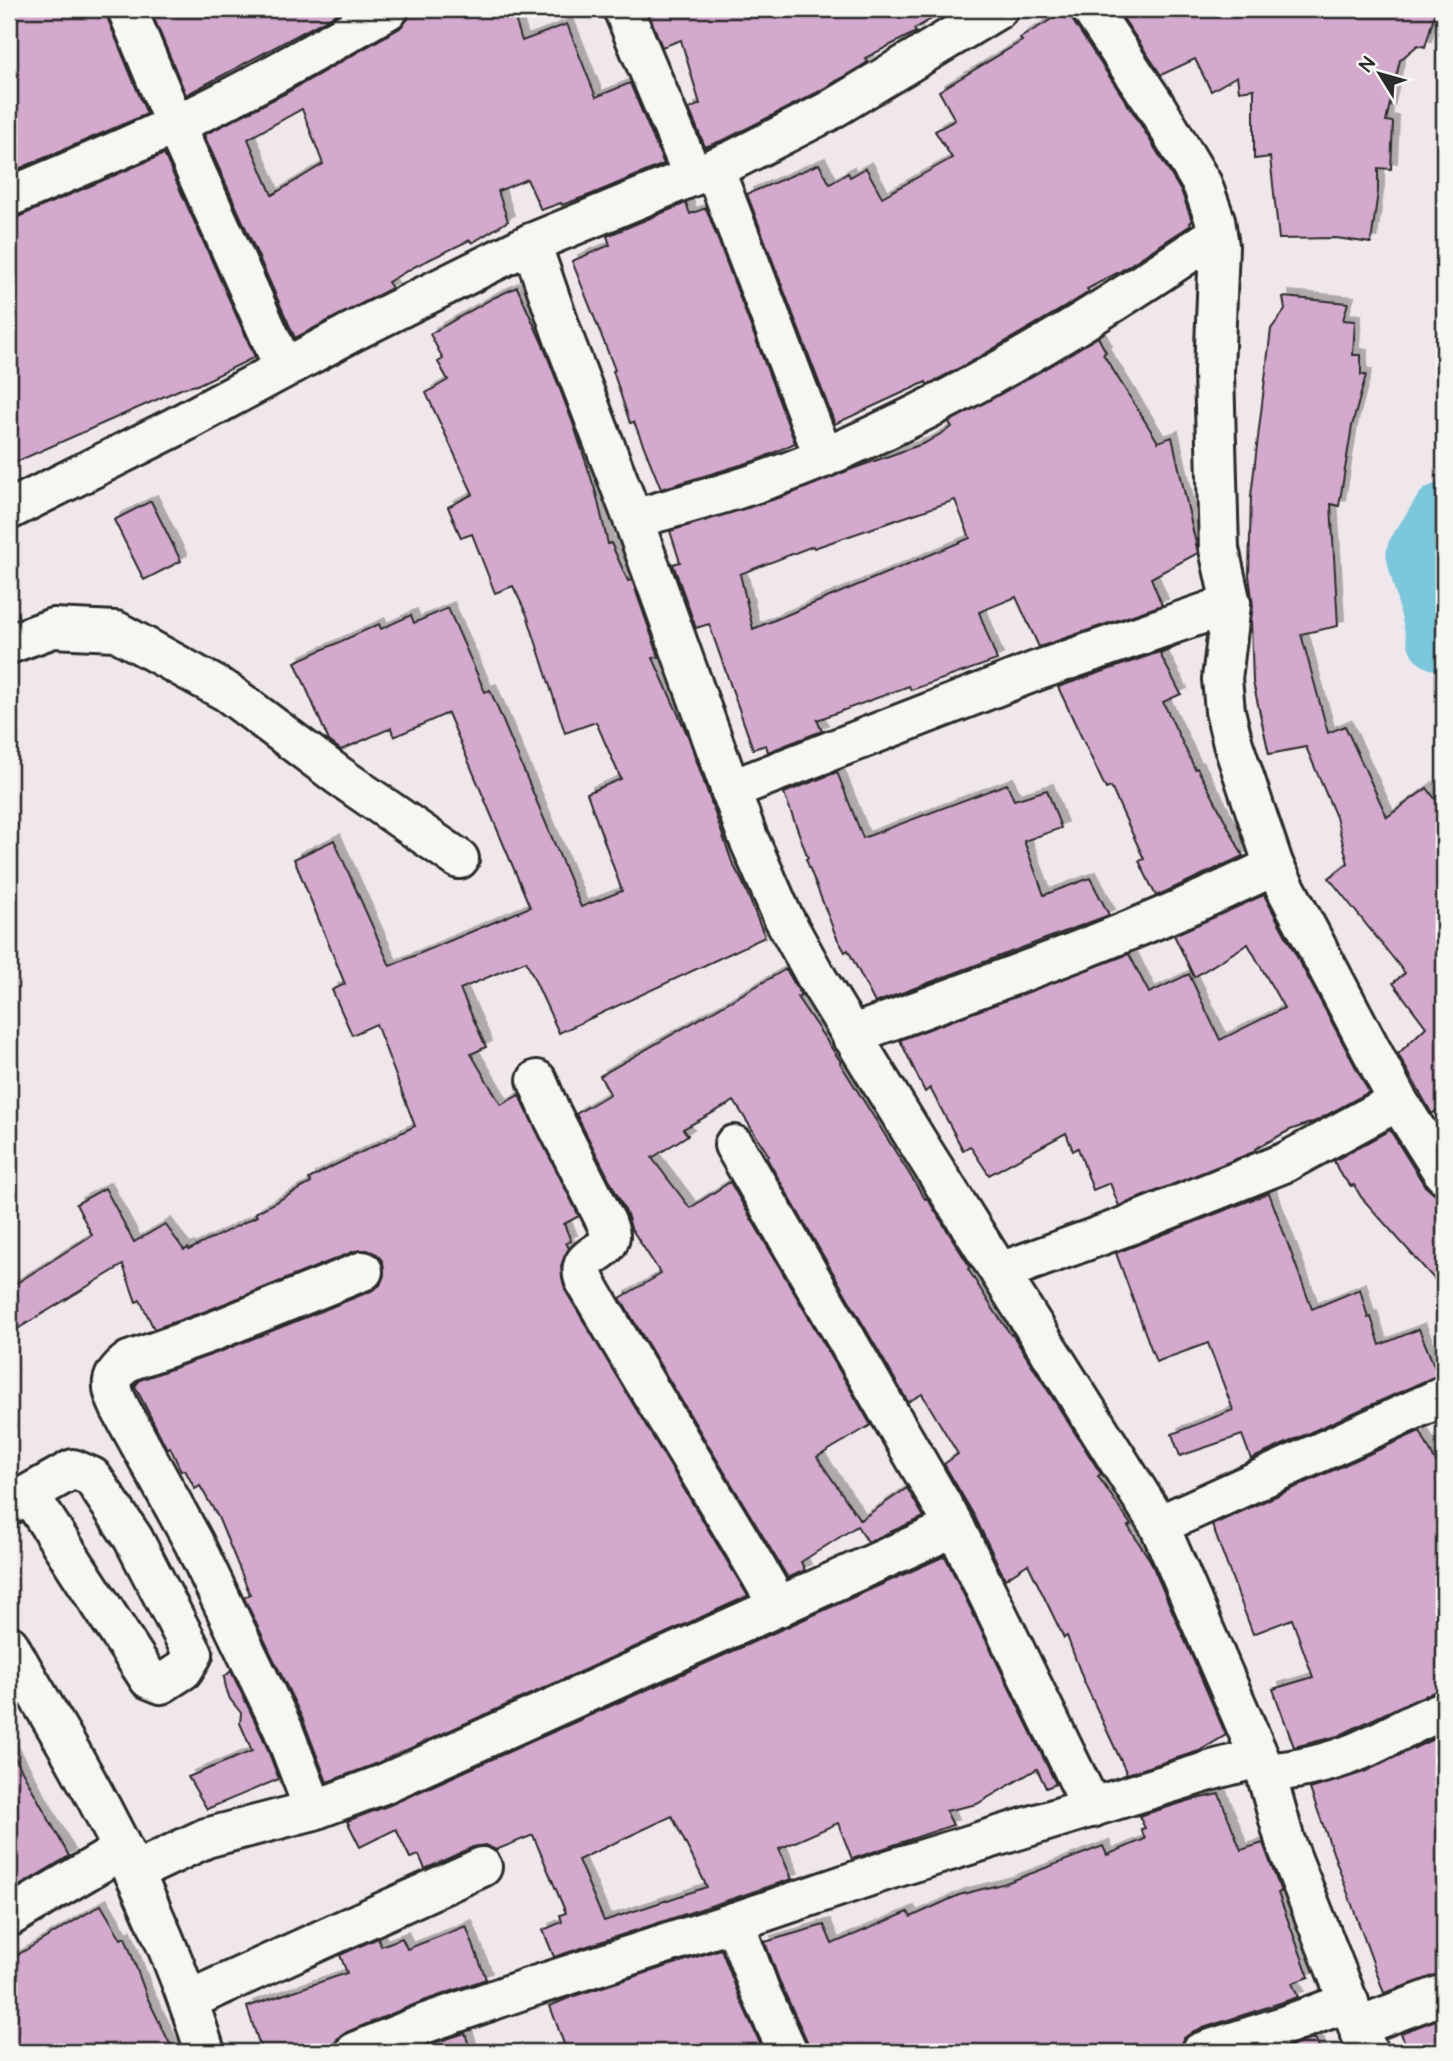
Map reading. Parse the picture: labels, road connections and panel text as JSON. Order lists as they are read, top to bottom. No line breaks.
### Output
{"north":"top left"}
